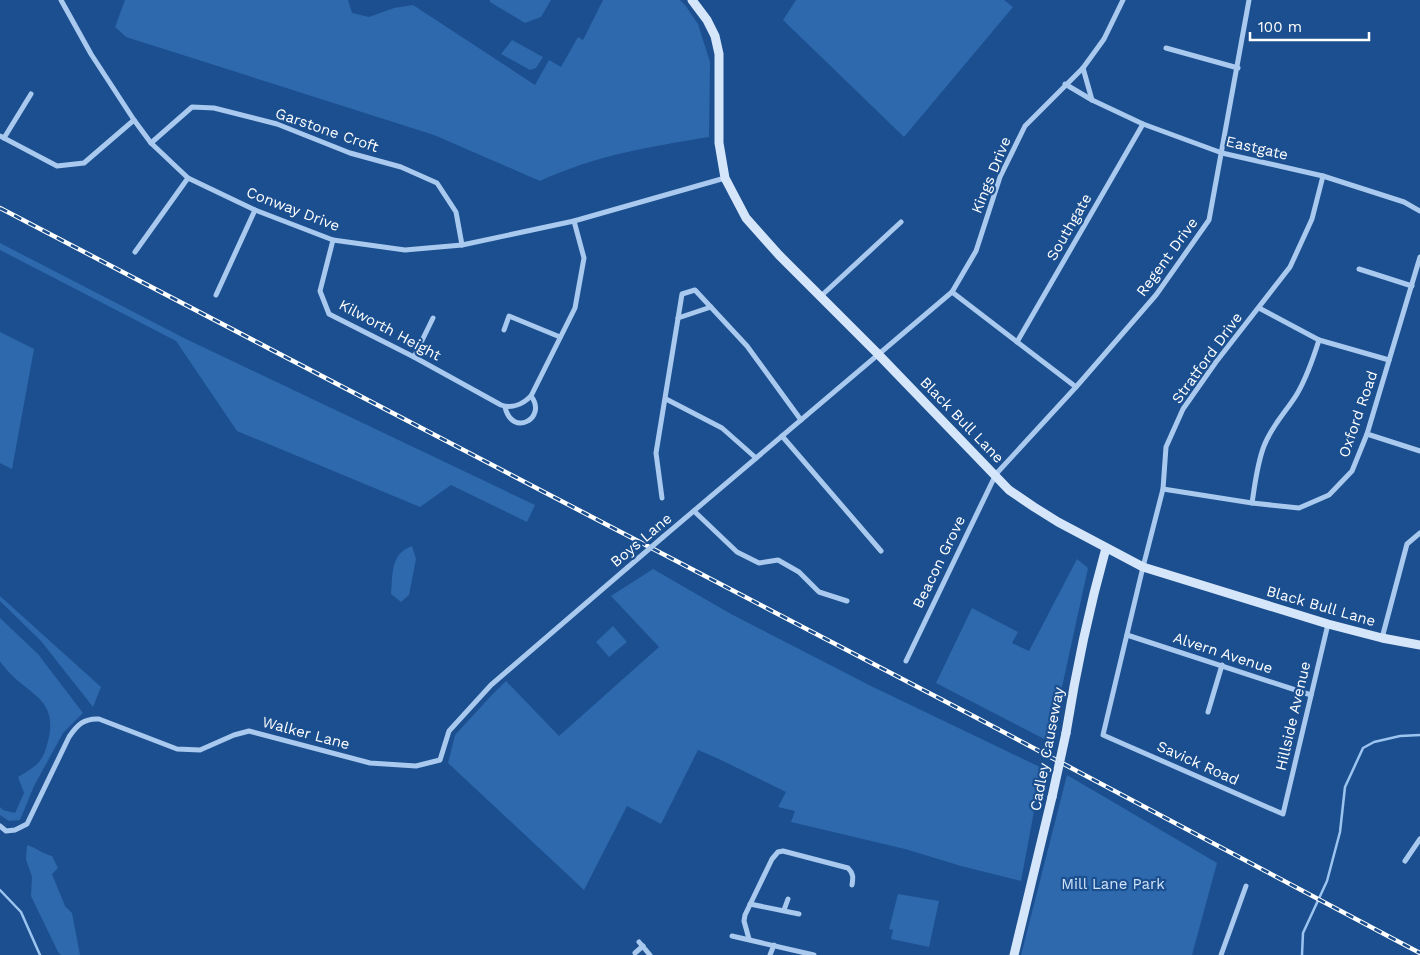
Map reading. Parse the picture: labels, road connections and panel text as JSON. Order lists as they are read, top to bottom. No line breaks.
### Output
{"streets":{"street":["Garstone Croft","Eastgate","Kings Drive","Conway Drive","Southgate","Regent Drive","Kilworth Height","Stratford Drive","Oxford Road","Black Bull Lane","Boys Lane","Beacon Grove","Alvern Avenue","Hillside Avenue","Walker Lane","Cadley Causeway","Savick Road"]},"crossings":[["Garstone Croft","Conway Drive"],["Eastgate","Kings Drive"],["Eastgate","Southgate"],["Eastgate","Regent Drive"],["Eastgate","Stratford Drive"],["Kings Drive","Black Bull Lane"],["Kings Drive","Boys Lane"],["Conway Drive","Kilworth Height"],["Conway Drive","Black Bull Lane"],["Regent Drive","Black Bull Lane"],["Regent Drive","Beacon Grove"],["Stratford Drive","Oxford Road"],["Stratford Drive","Black Bull Lane"],["Stratford Drive","Alvern Avenue"],["Stratford Drive","Savick Road"],["Black Bull Lane","Boys Lane"],["Black Bull Lane","Beacon Grove"],["Black Bull Lane","Hillside Avenue"],["Black Bull Lane","Cadley Causeway"],["Boys Lane","Walker Lane"],["Alvern Avenue","Hillside Avenue"],["Hillside Avenue","Savick Road"]],"parks":["Mill Lane Park"],"scale_bar":"100 m"}
